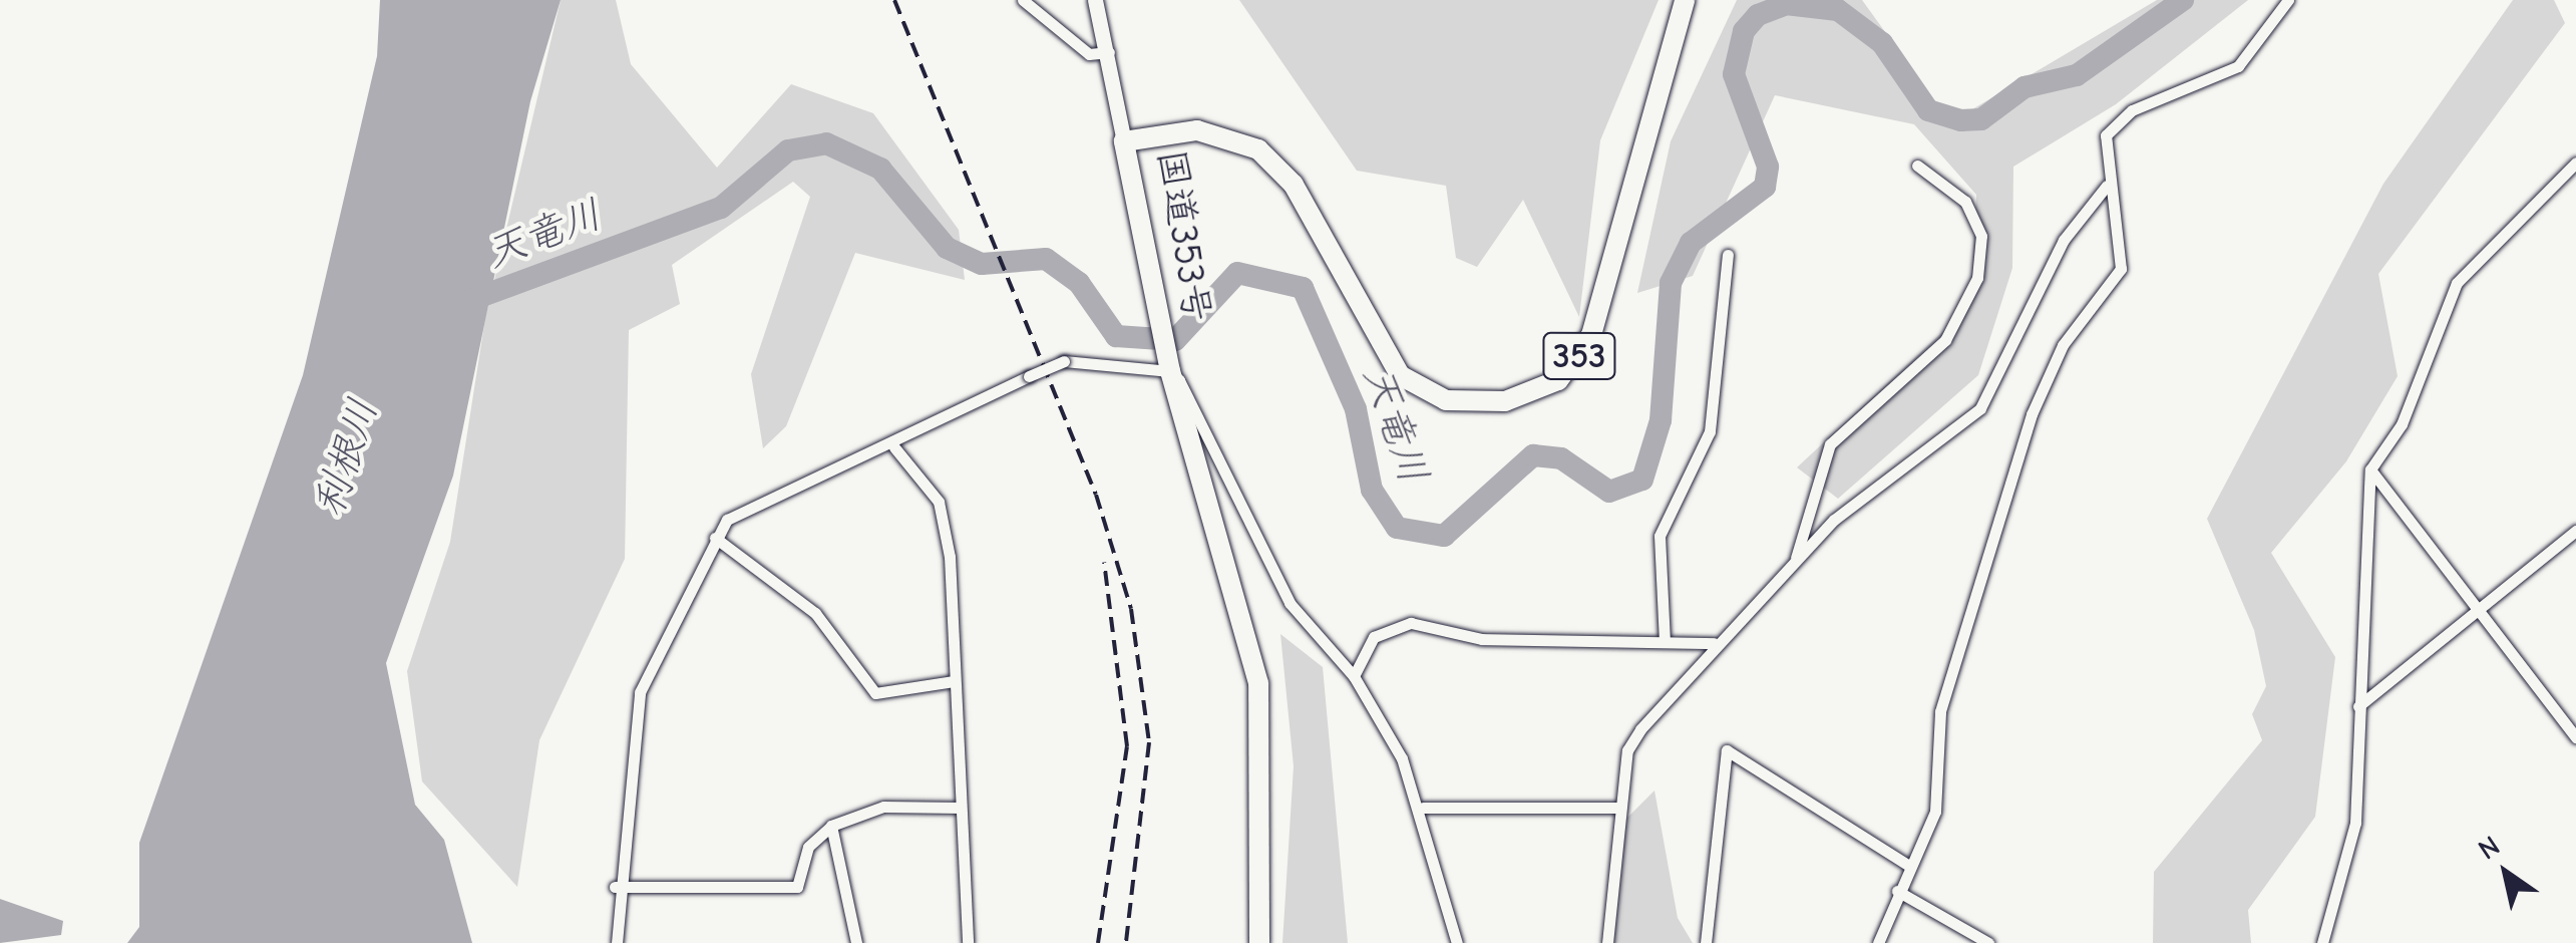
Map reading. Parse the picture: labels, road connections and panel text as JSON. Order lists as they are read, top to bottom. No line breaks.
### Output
{"streets":{"highway":["国道353号","353"]},"water":["天竜川","利根川"],"north":"top left"}
